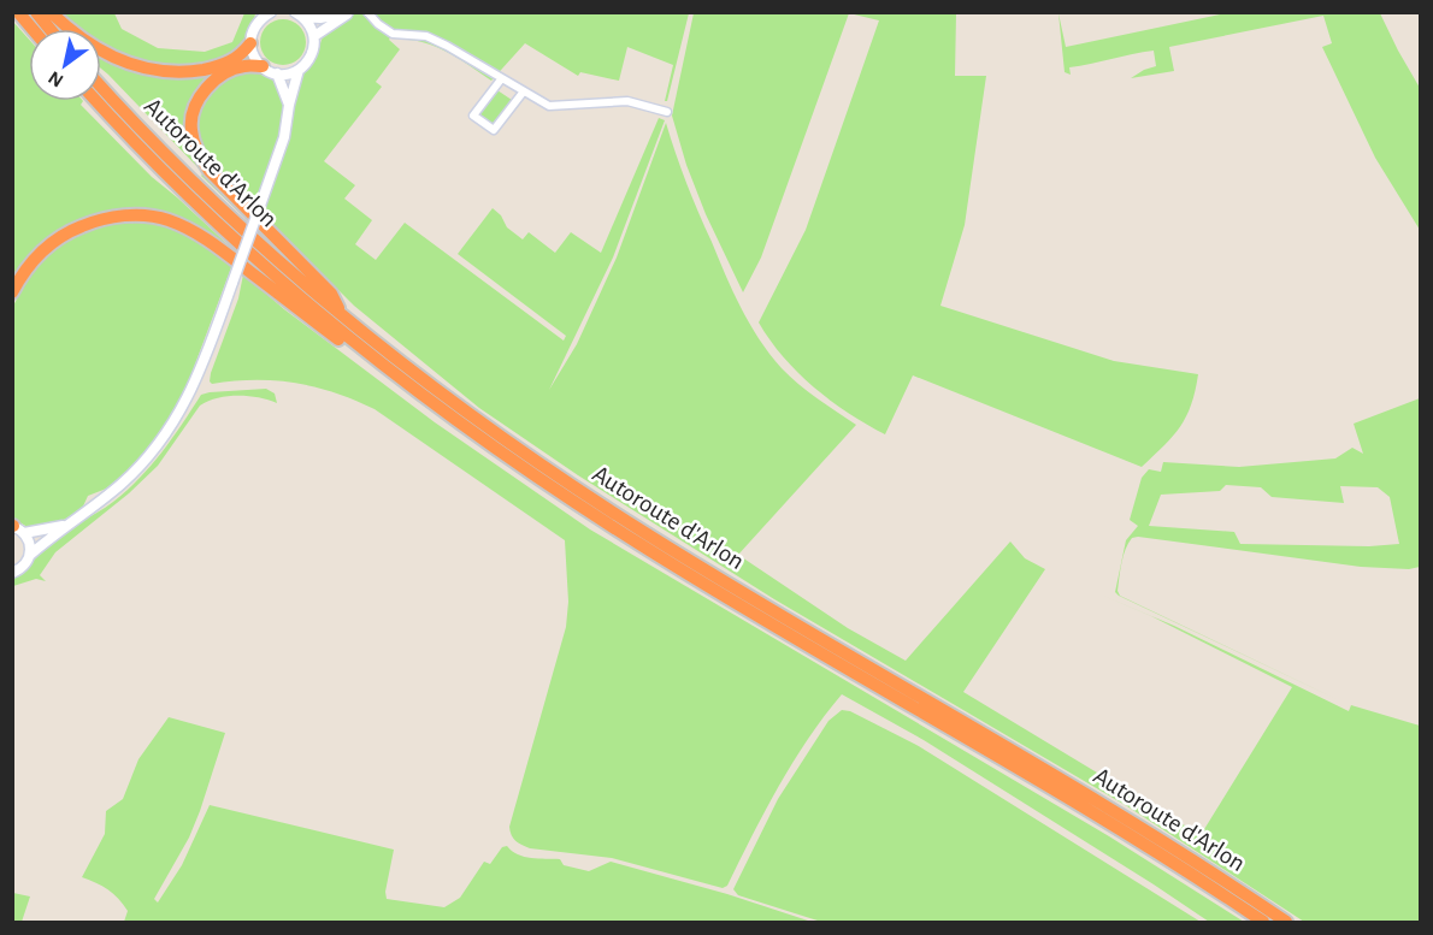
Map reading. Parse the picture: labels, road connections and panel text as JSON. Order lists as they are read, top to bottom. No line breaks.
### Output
{"streets":{"highway":["Autoroute d'Arlon"]},"north":"bottom left"}
